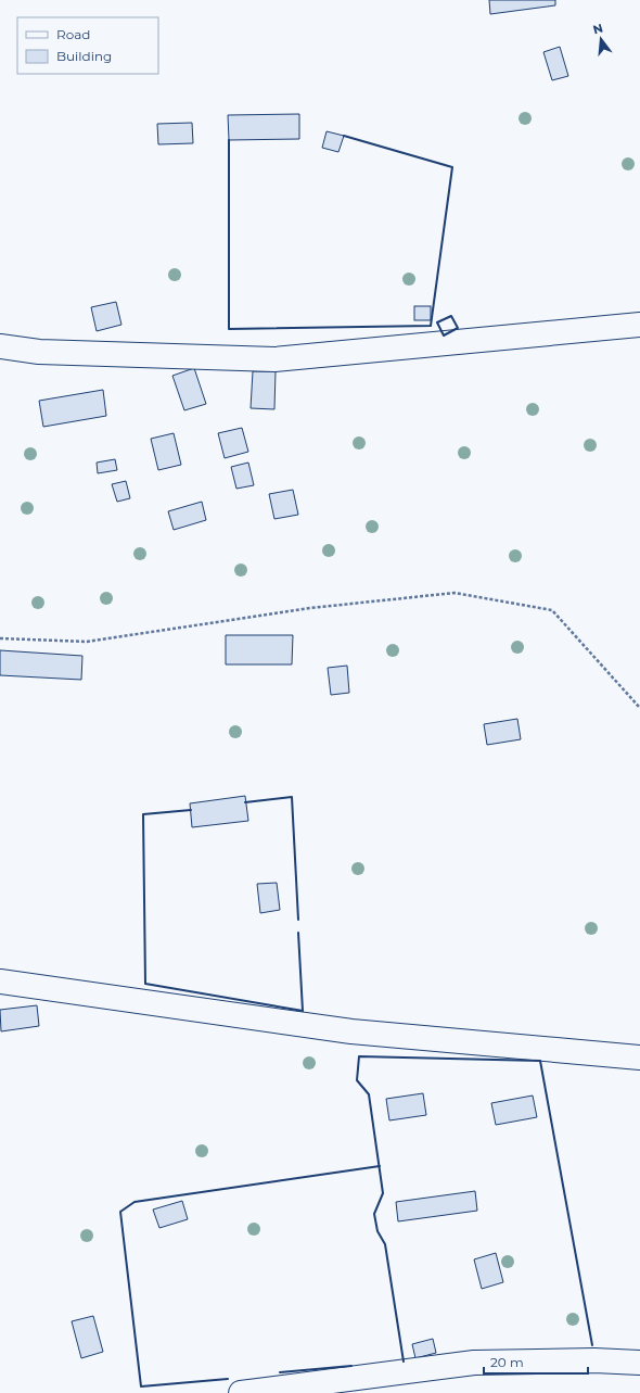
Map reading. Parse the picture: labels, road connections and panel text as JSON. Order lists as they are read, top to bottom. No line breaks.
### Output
{"legend":["Road","Building"],"scale_bar":"20 m","north":"top"}
